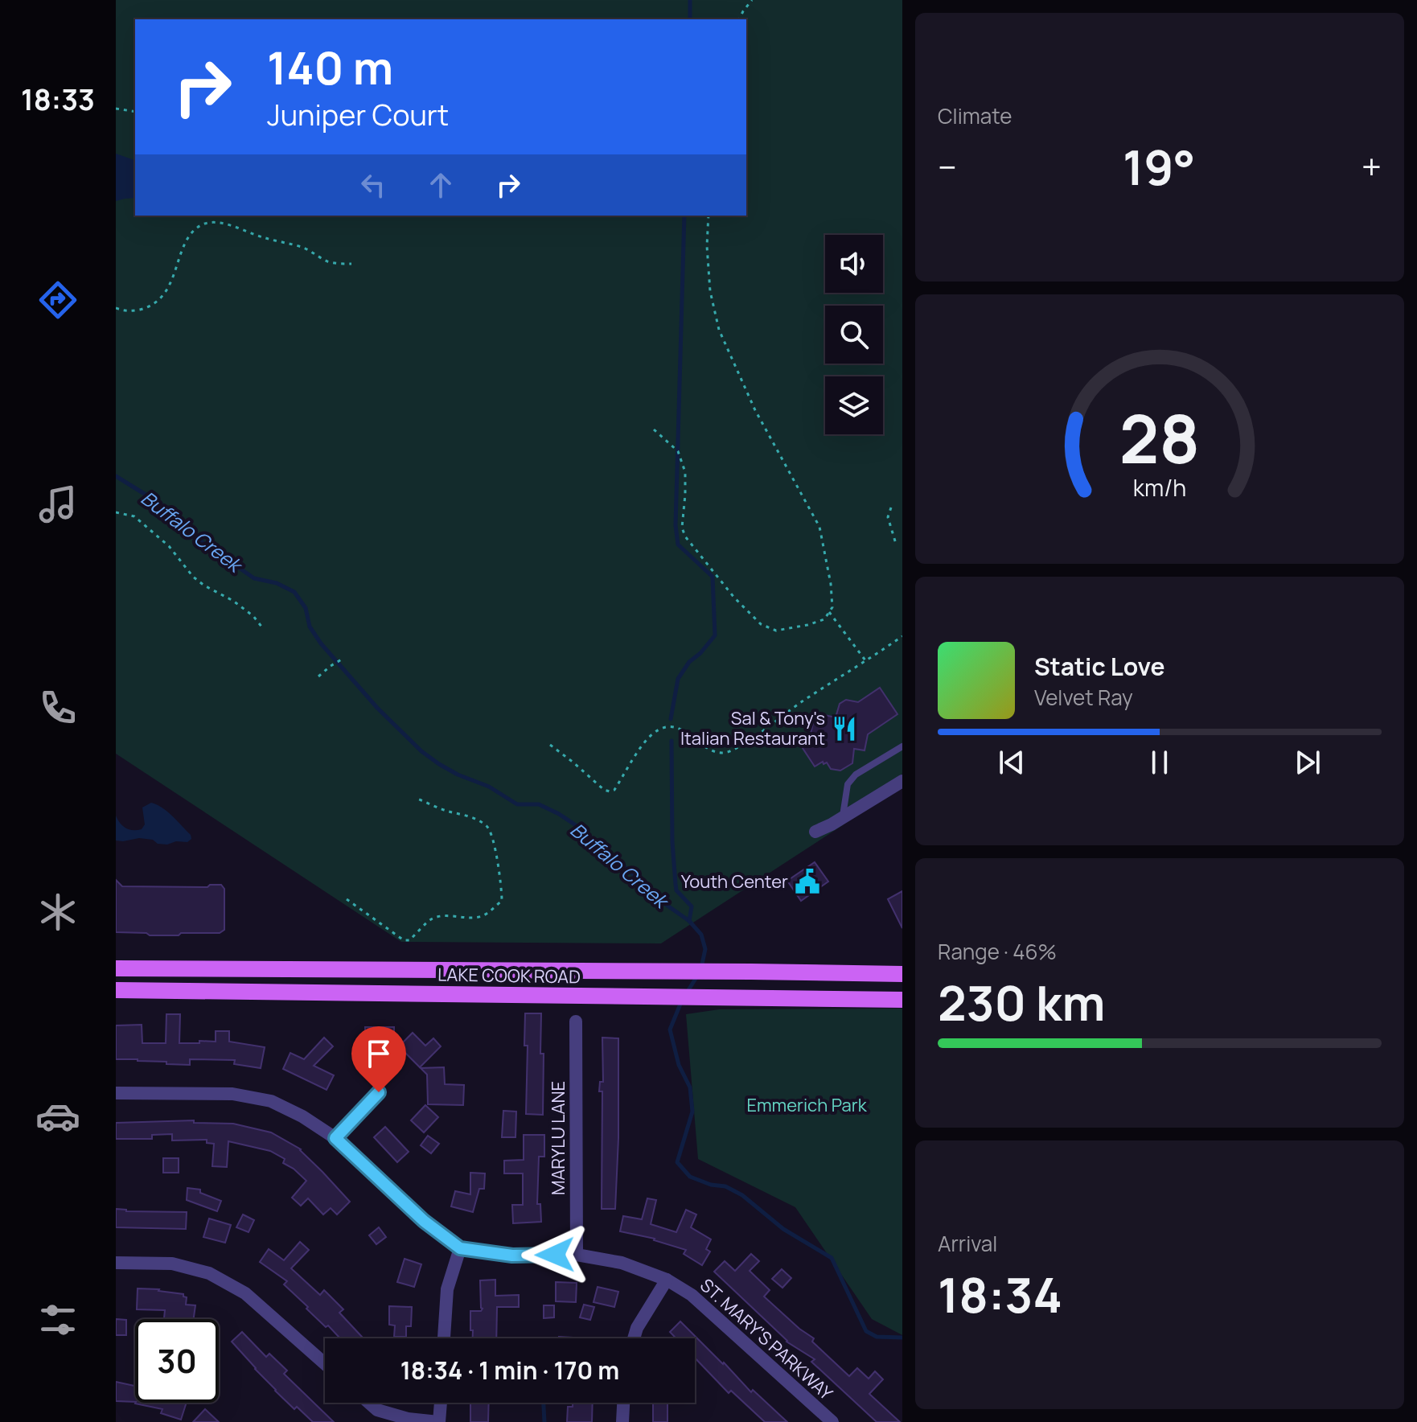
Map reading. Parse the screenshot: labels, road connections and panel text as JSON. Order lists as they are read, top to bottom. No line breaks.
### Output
{"streets":{"main road":["LAKE COOK ROAD"],"street":["MARYLU LANE","ST. MARY'S PARKWAY"]},"crossings":[["MARYLU LANE","ST. MARY'S PARKWAY"]],"water":["Buffalo Creek"],"parks":["Emmerich Park"],"places":{"restaurant":["Sal & Tony's Italian Restaurant"],"public building":["Youth Center"]},"page":{"tabs":"18:33","tile":["Climate",["Range · 46%","230 km"],["Arrival","18:34"]],"turn":["140 m","Juniper Court"],"heat":["−","19°","+"],"song":["Static Love","Velvet Ray"],"limit":"30","trip":"18:34 · 1 min · 170 m","gauge":["28","km/h"]}}
